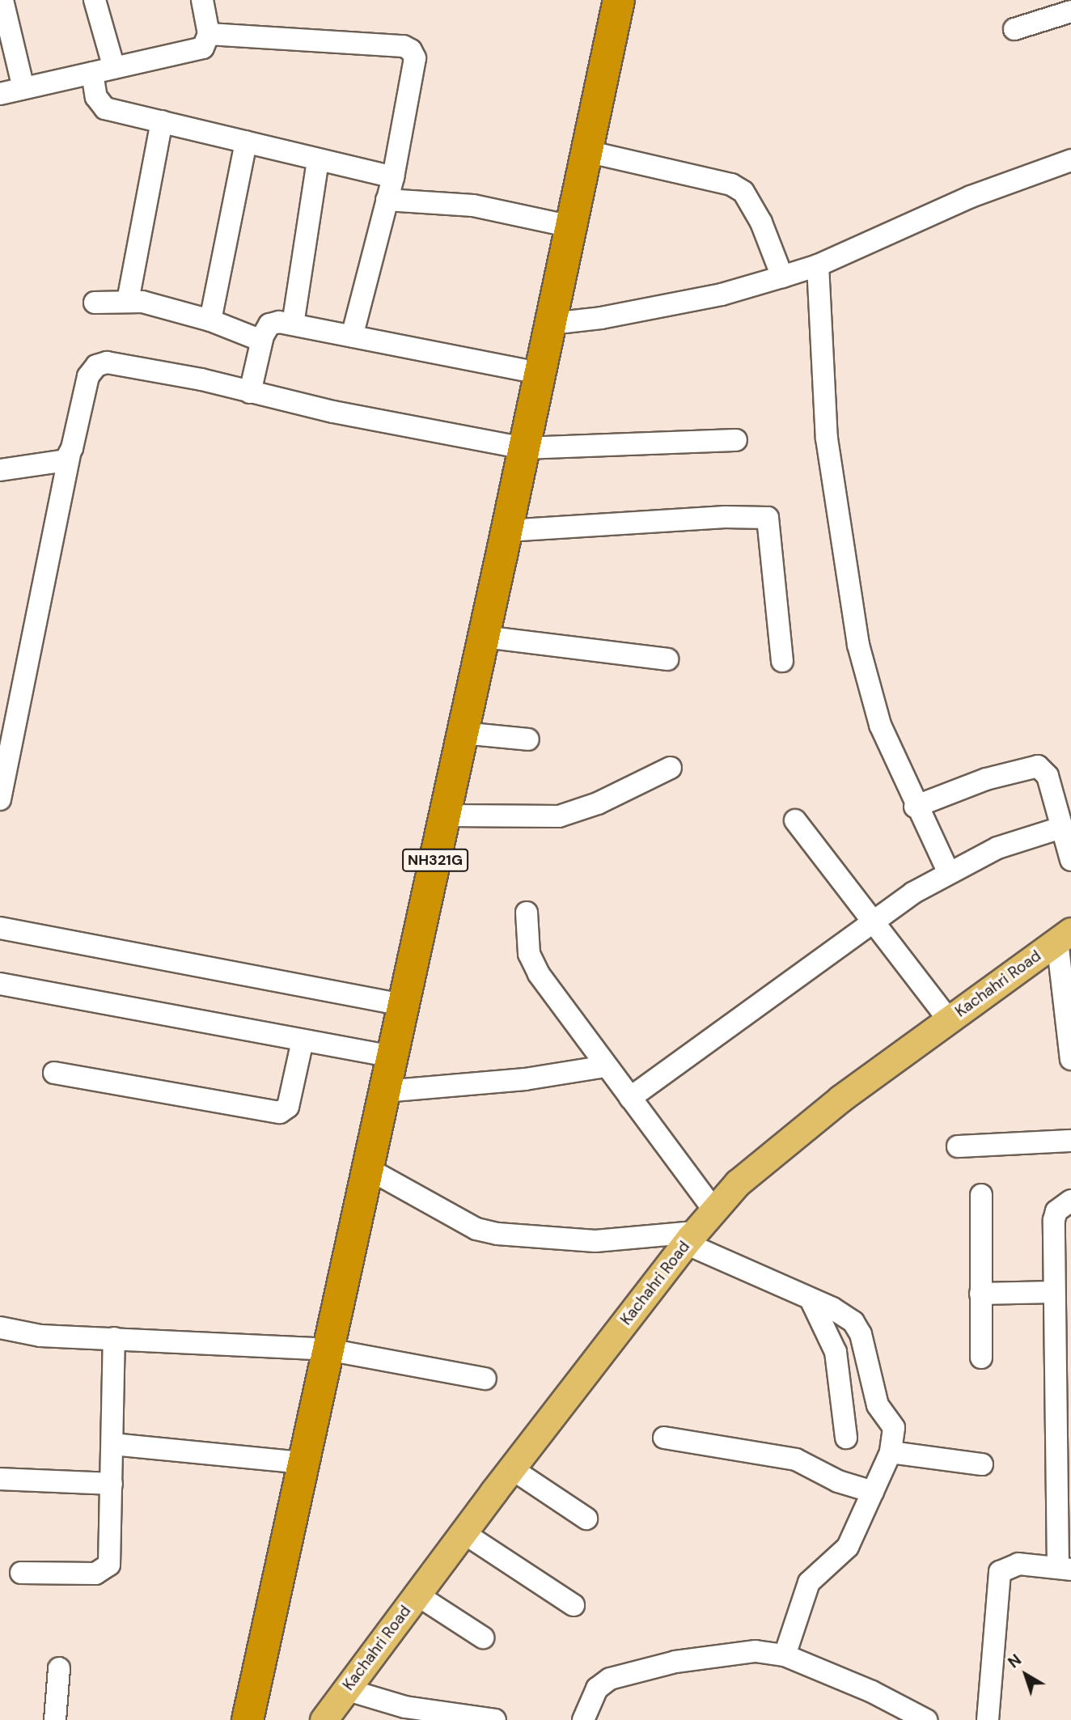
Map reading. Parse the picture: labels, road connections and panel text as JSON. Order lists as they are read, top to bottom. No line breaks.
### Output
{"streets":{"highway":["NH321G"],"main road":["Kachahri Road"]},"north":"top left"}
